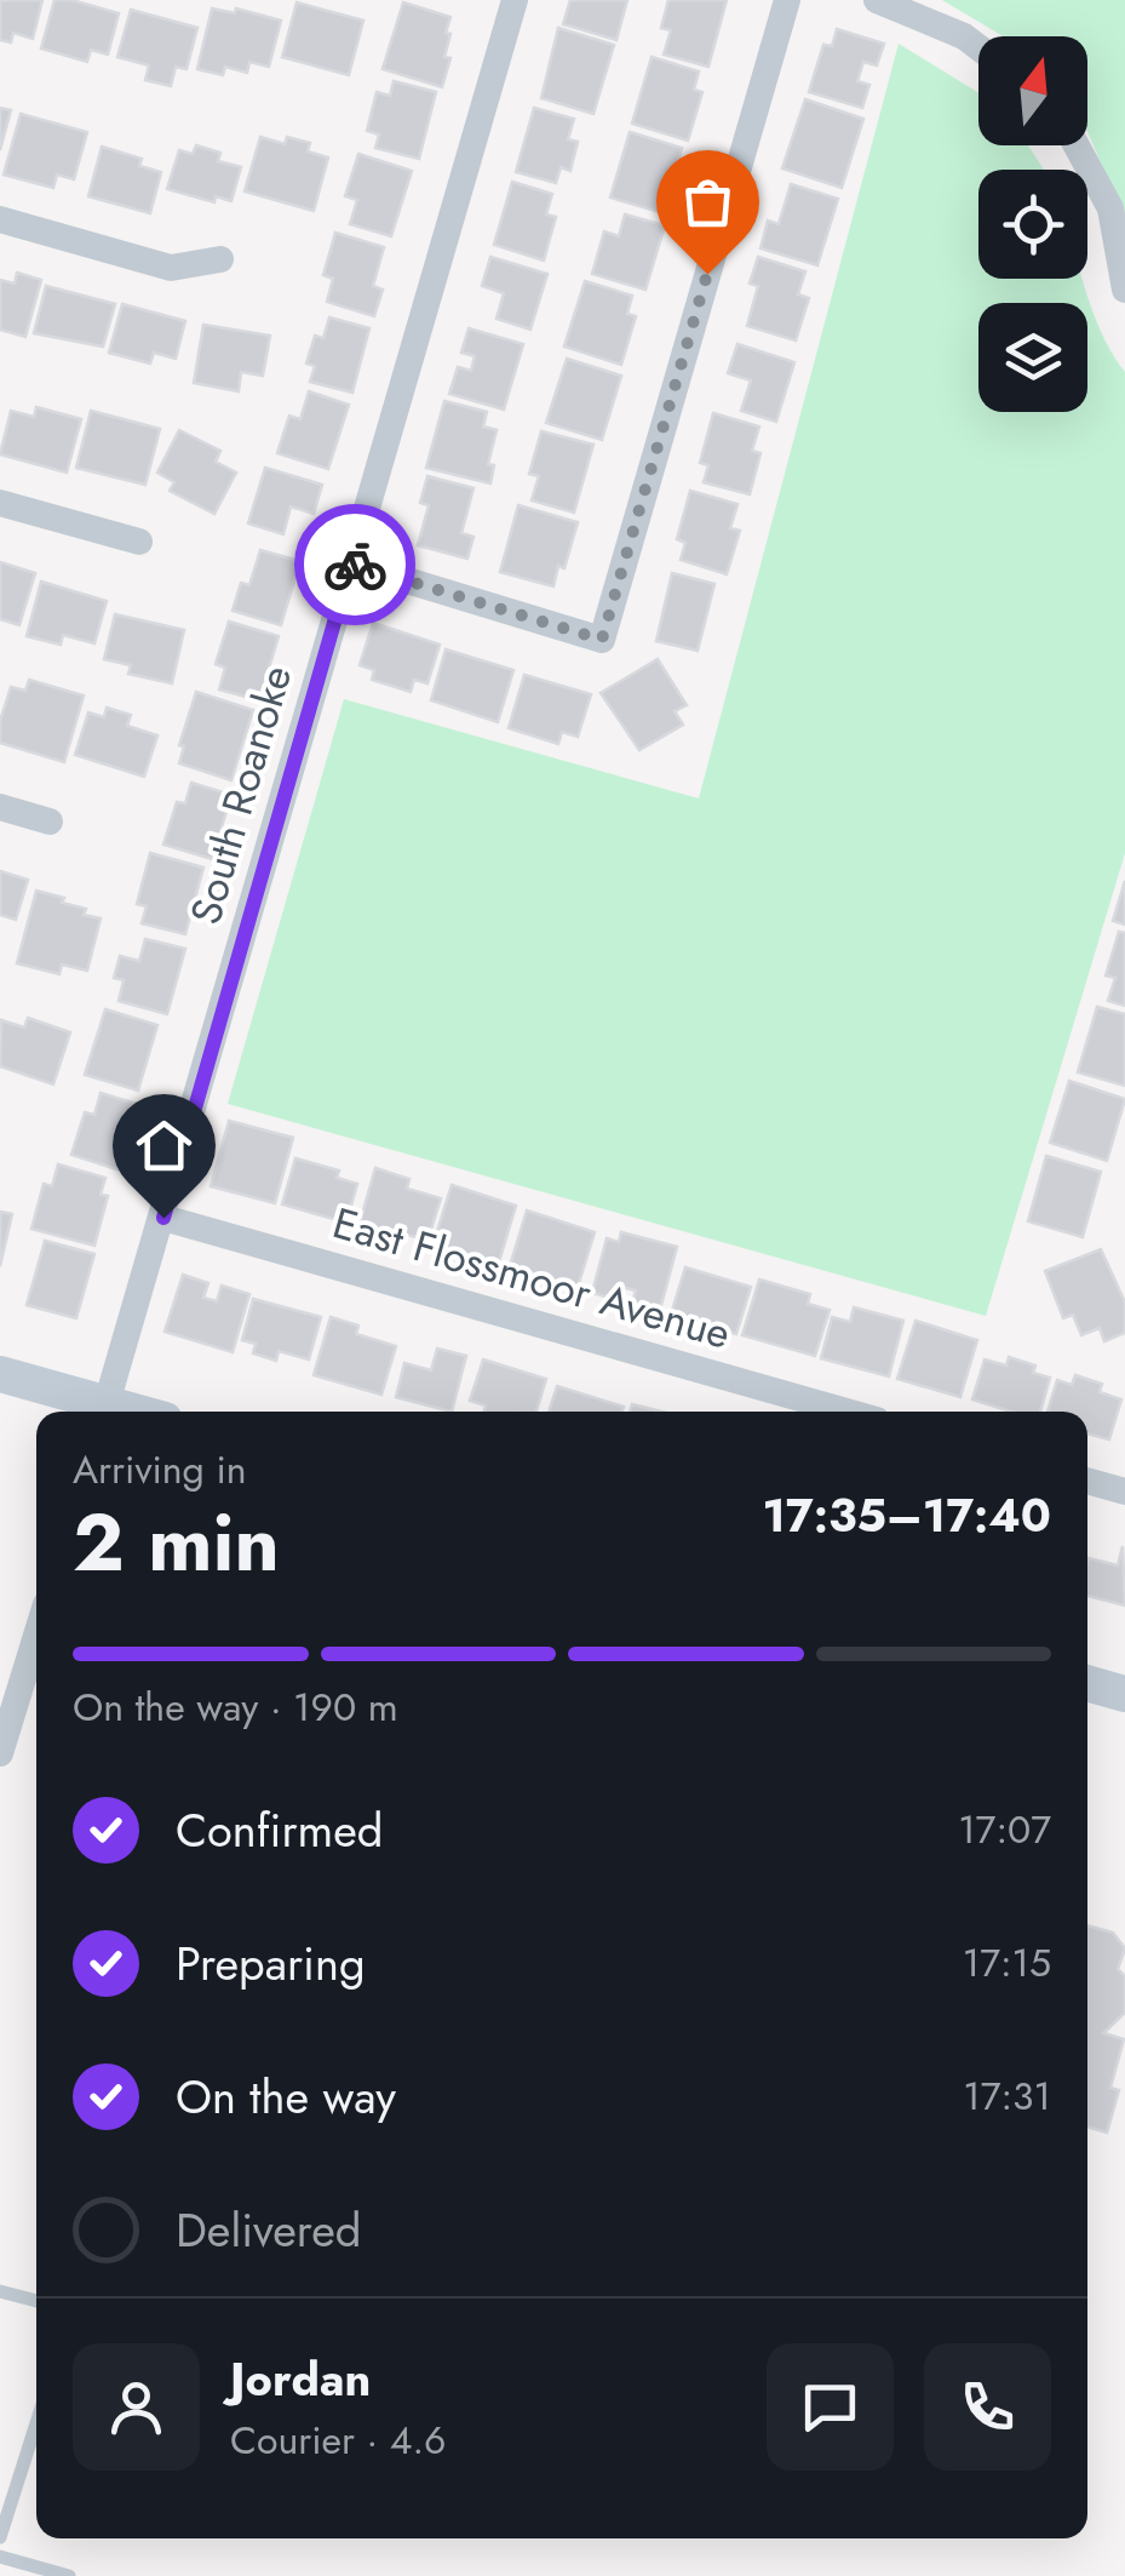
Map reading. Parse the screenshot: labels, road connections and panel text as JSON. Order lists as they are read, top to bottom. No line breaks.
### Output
{"streets":{"street":["South Roanoke","East Flossmoor Avenue"]},"crossings":[["South Roanoke","East Flossmoor Avenue"]],"north":"top","page":{"heading":["2 min","Arriving in","17:35–17:40"],"panel":["Jordan","Courier · 4.6"],"bar":"On the way · 190 m","list":[["Confirmed","17:07"],["Preparing","17:15"],["On the way","17:31"],"Delivered"]}}
